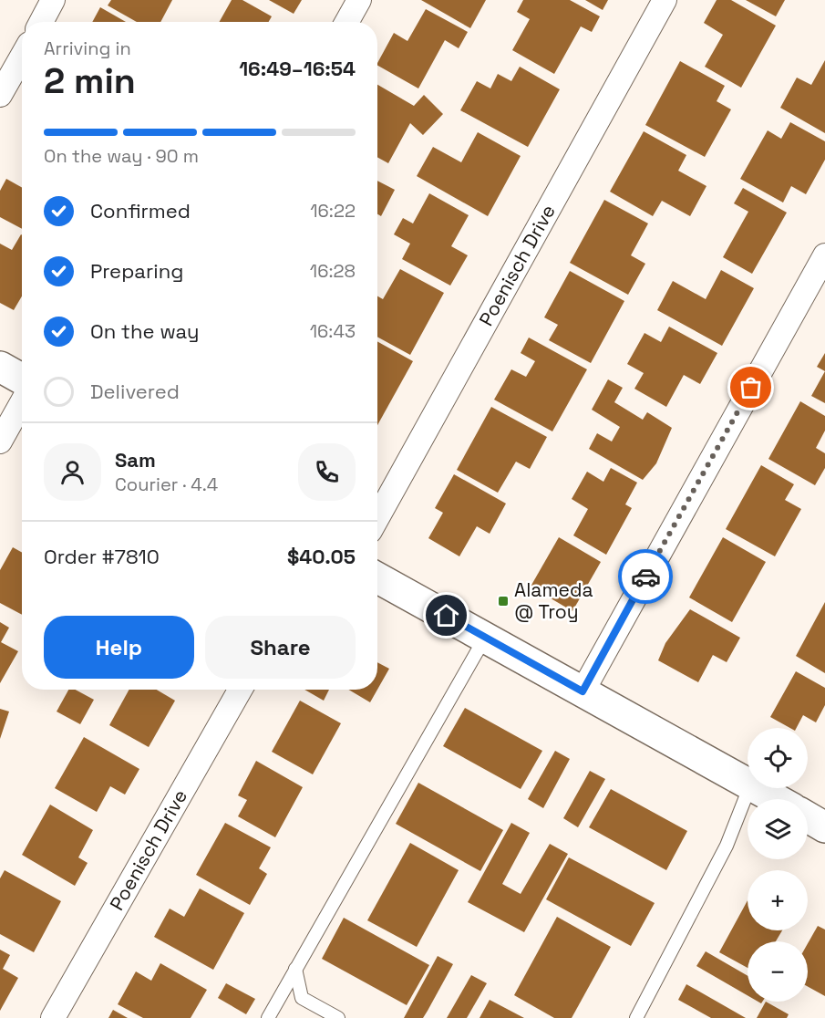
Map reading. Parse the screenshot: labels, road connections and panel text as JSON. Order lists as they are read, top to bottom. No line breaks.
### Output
{"streets":{"street":["Poenisch Drive"]},"places":{"transit":["Alameda @ Troy"]},"page":{"heading":["2 min","Arriving in","16:49–16:54"],"panel":["Sam","Courier · 4.4","Order #7810","$40.05"],"bar":"On the way · 90 m","list":[["Confirmed","16:22"],["Preparing","16:28"],["On the way","16:43"],"Delivered"],"buttons":["Help","Share"],"map_buttons":["+","−"]}}
